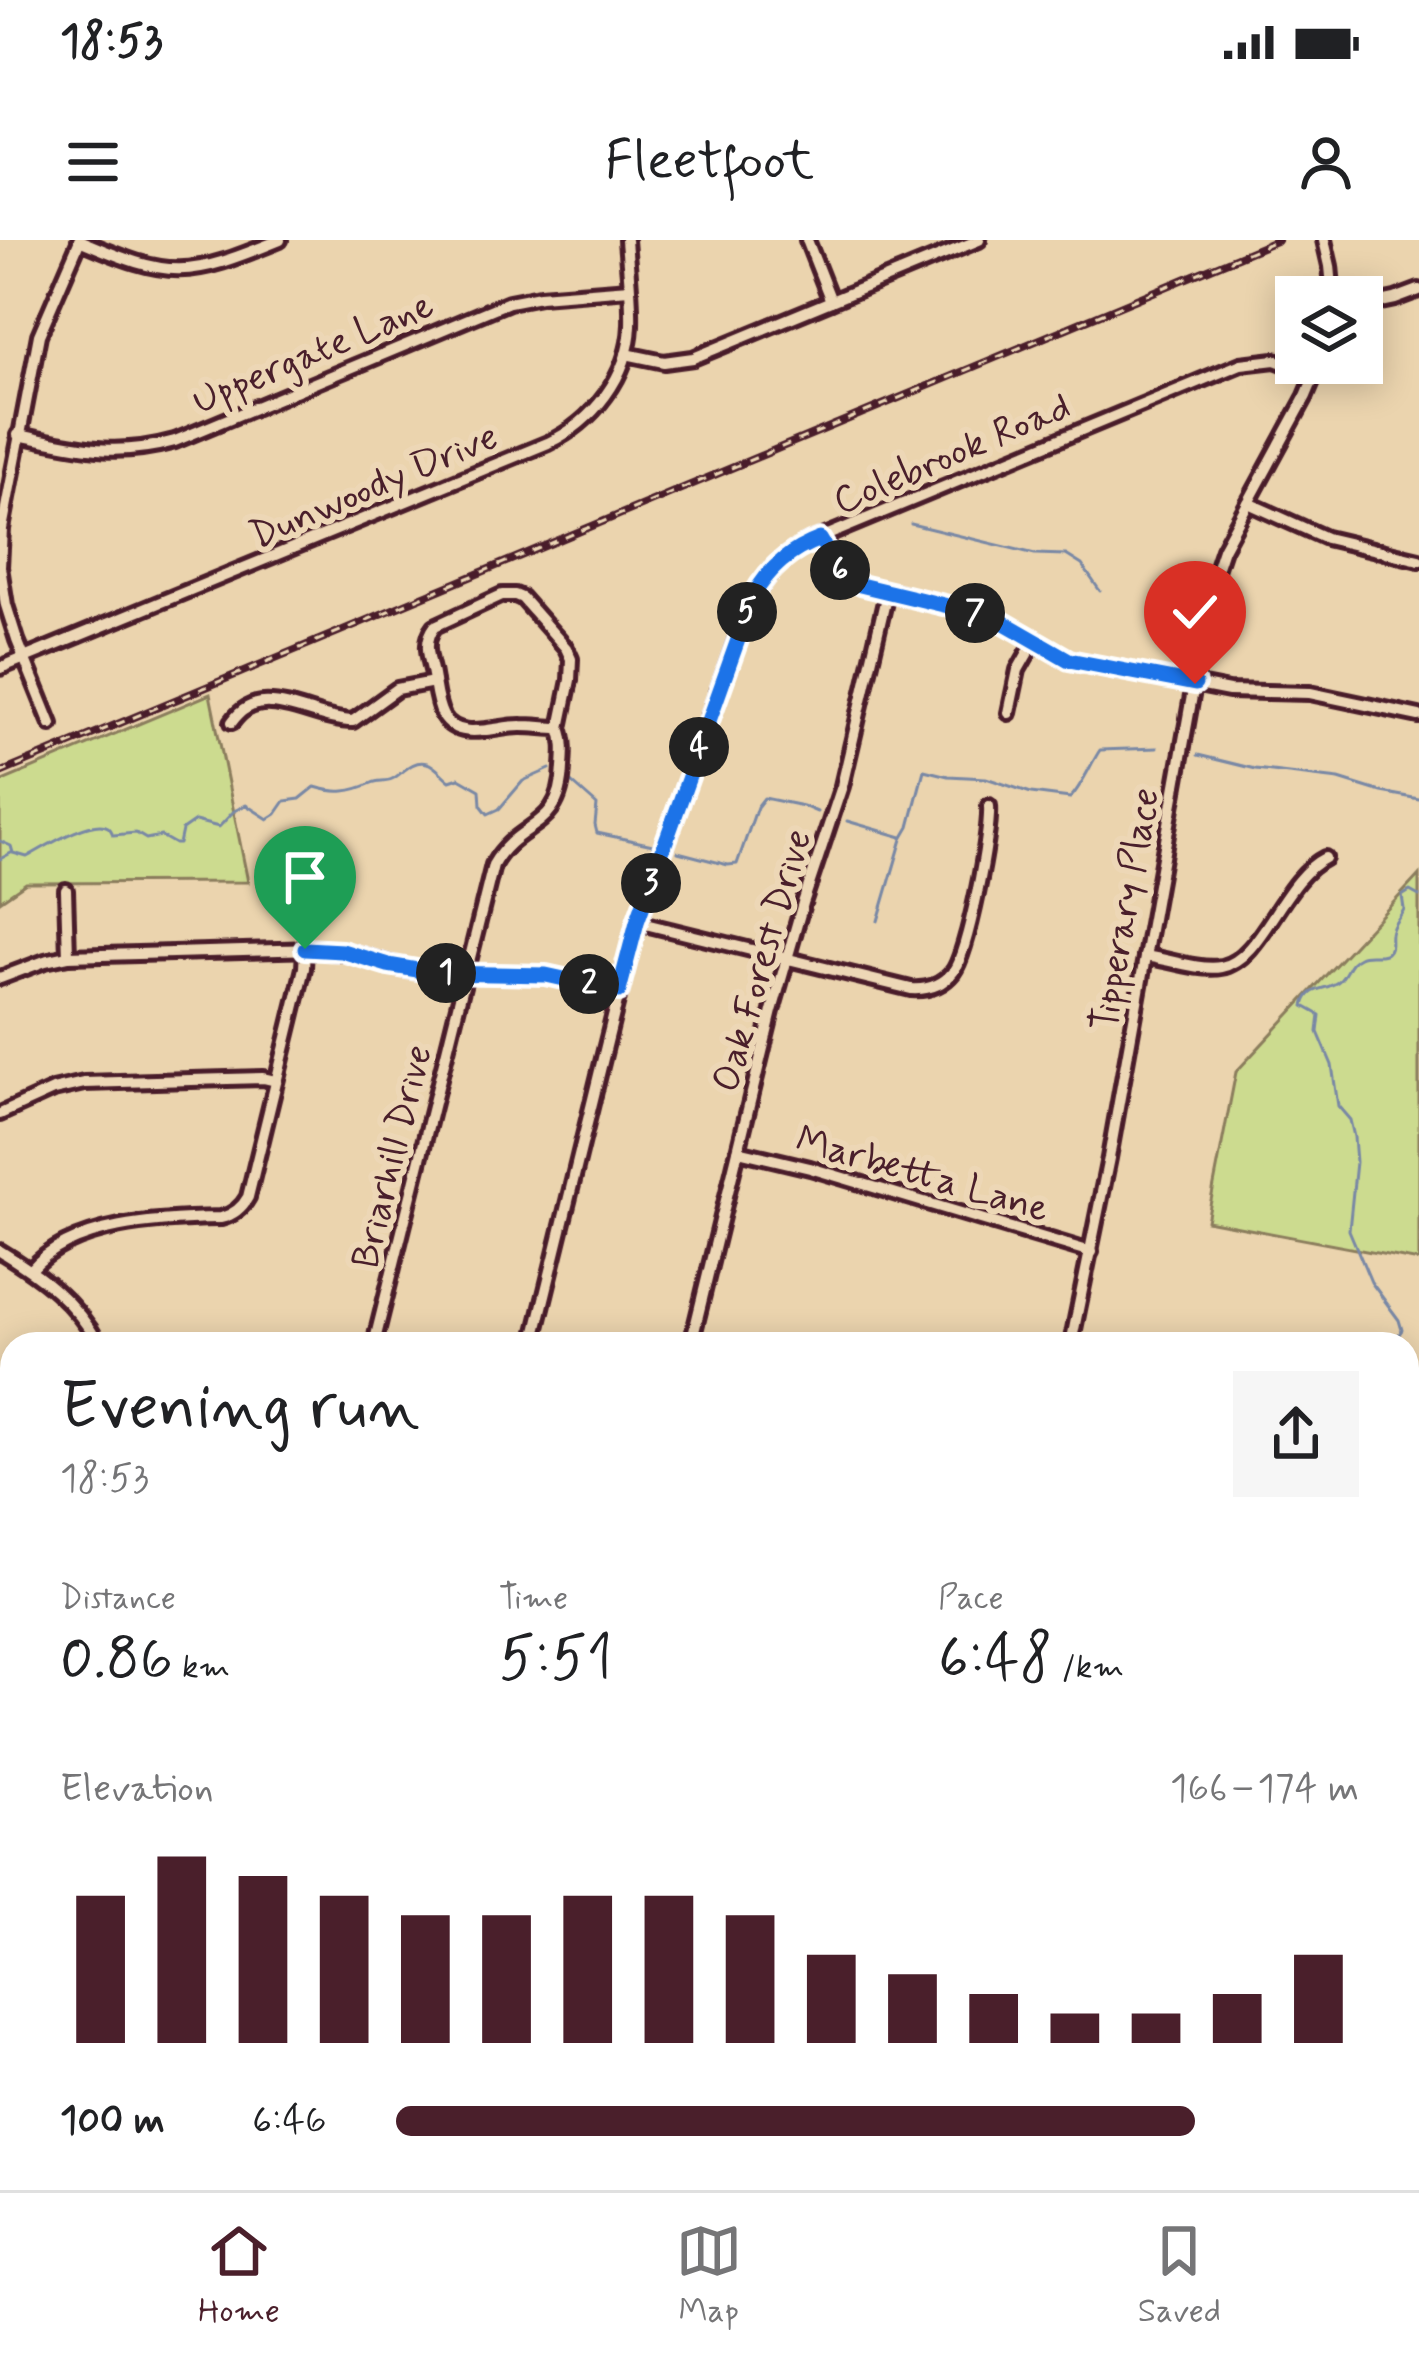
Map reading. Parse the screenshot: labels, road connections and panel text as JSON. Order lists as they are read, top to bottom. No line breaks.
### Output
{"streets":{"street":["Uppergate Lane","Colebrook Road","Dunwoody Drive","Tipperary Place","Oak Forest Drive","Briarhill Drive","Marbetta Lane"]},"crossings":[["Uppergate Lane","Dunwoody Drive"],["Tipperary Place","Marbetta Lane"],["Oak Forest Drive","Marbetta Lane"]],"page":{"status":"18:53","header":"Fleetfoot","pins":["6","5","7","4","3","1","2"],"heading":["Evening run","18:53"],"stats":[["Distance","0.86 km"],["Time","5:51"],["Pace","6:48 /km"]],"chart":["Elevation","166–174 m"],"list":[{"name":"100 m","note":"6:46"}],"tabs":["Home","Map","Saved"]}}
